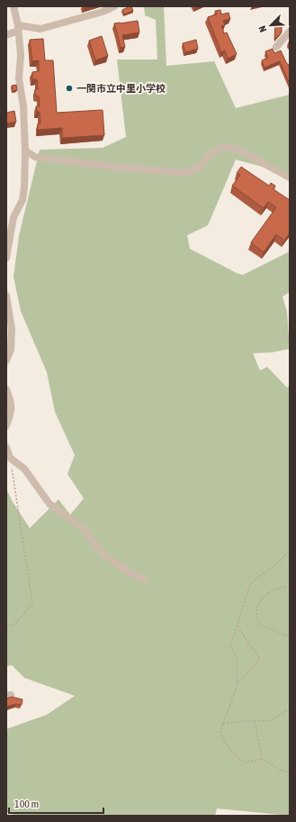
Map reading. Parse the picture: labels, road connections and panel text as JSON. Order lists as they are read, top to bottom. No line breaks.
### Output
{"places":["一関市立中里小学校"],"scale_bar":"100 m","north":"bottom left"}
